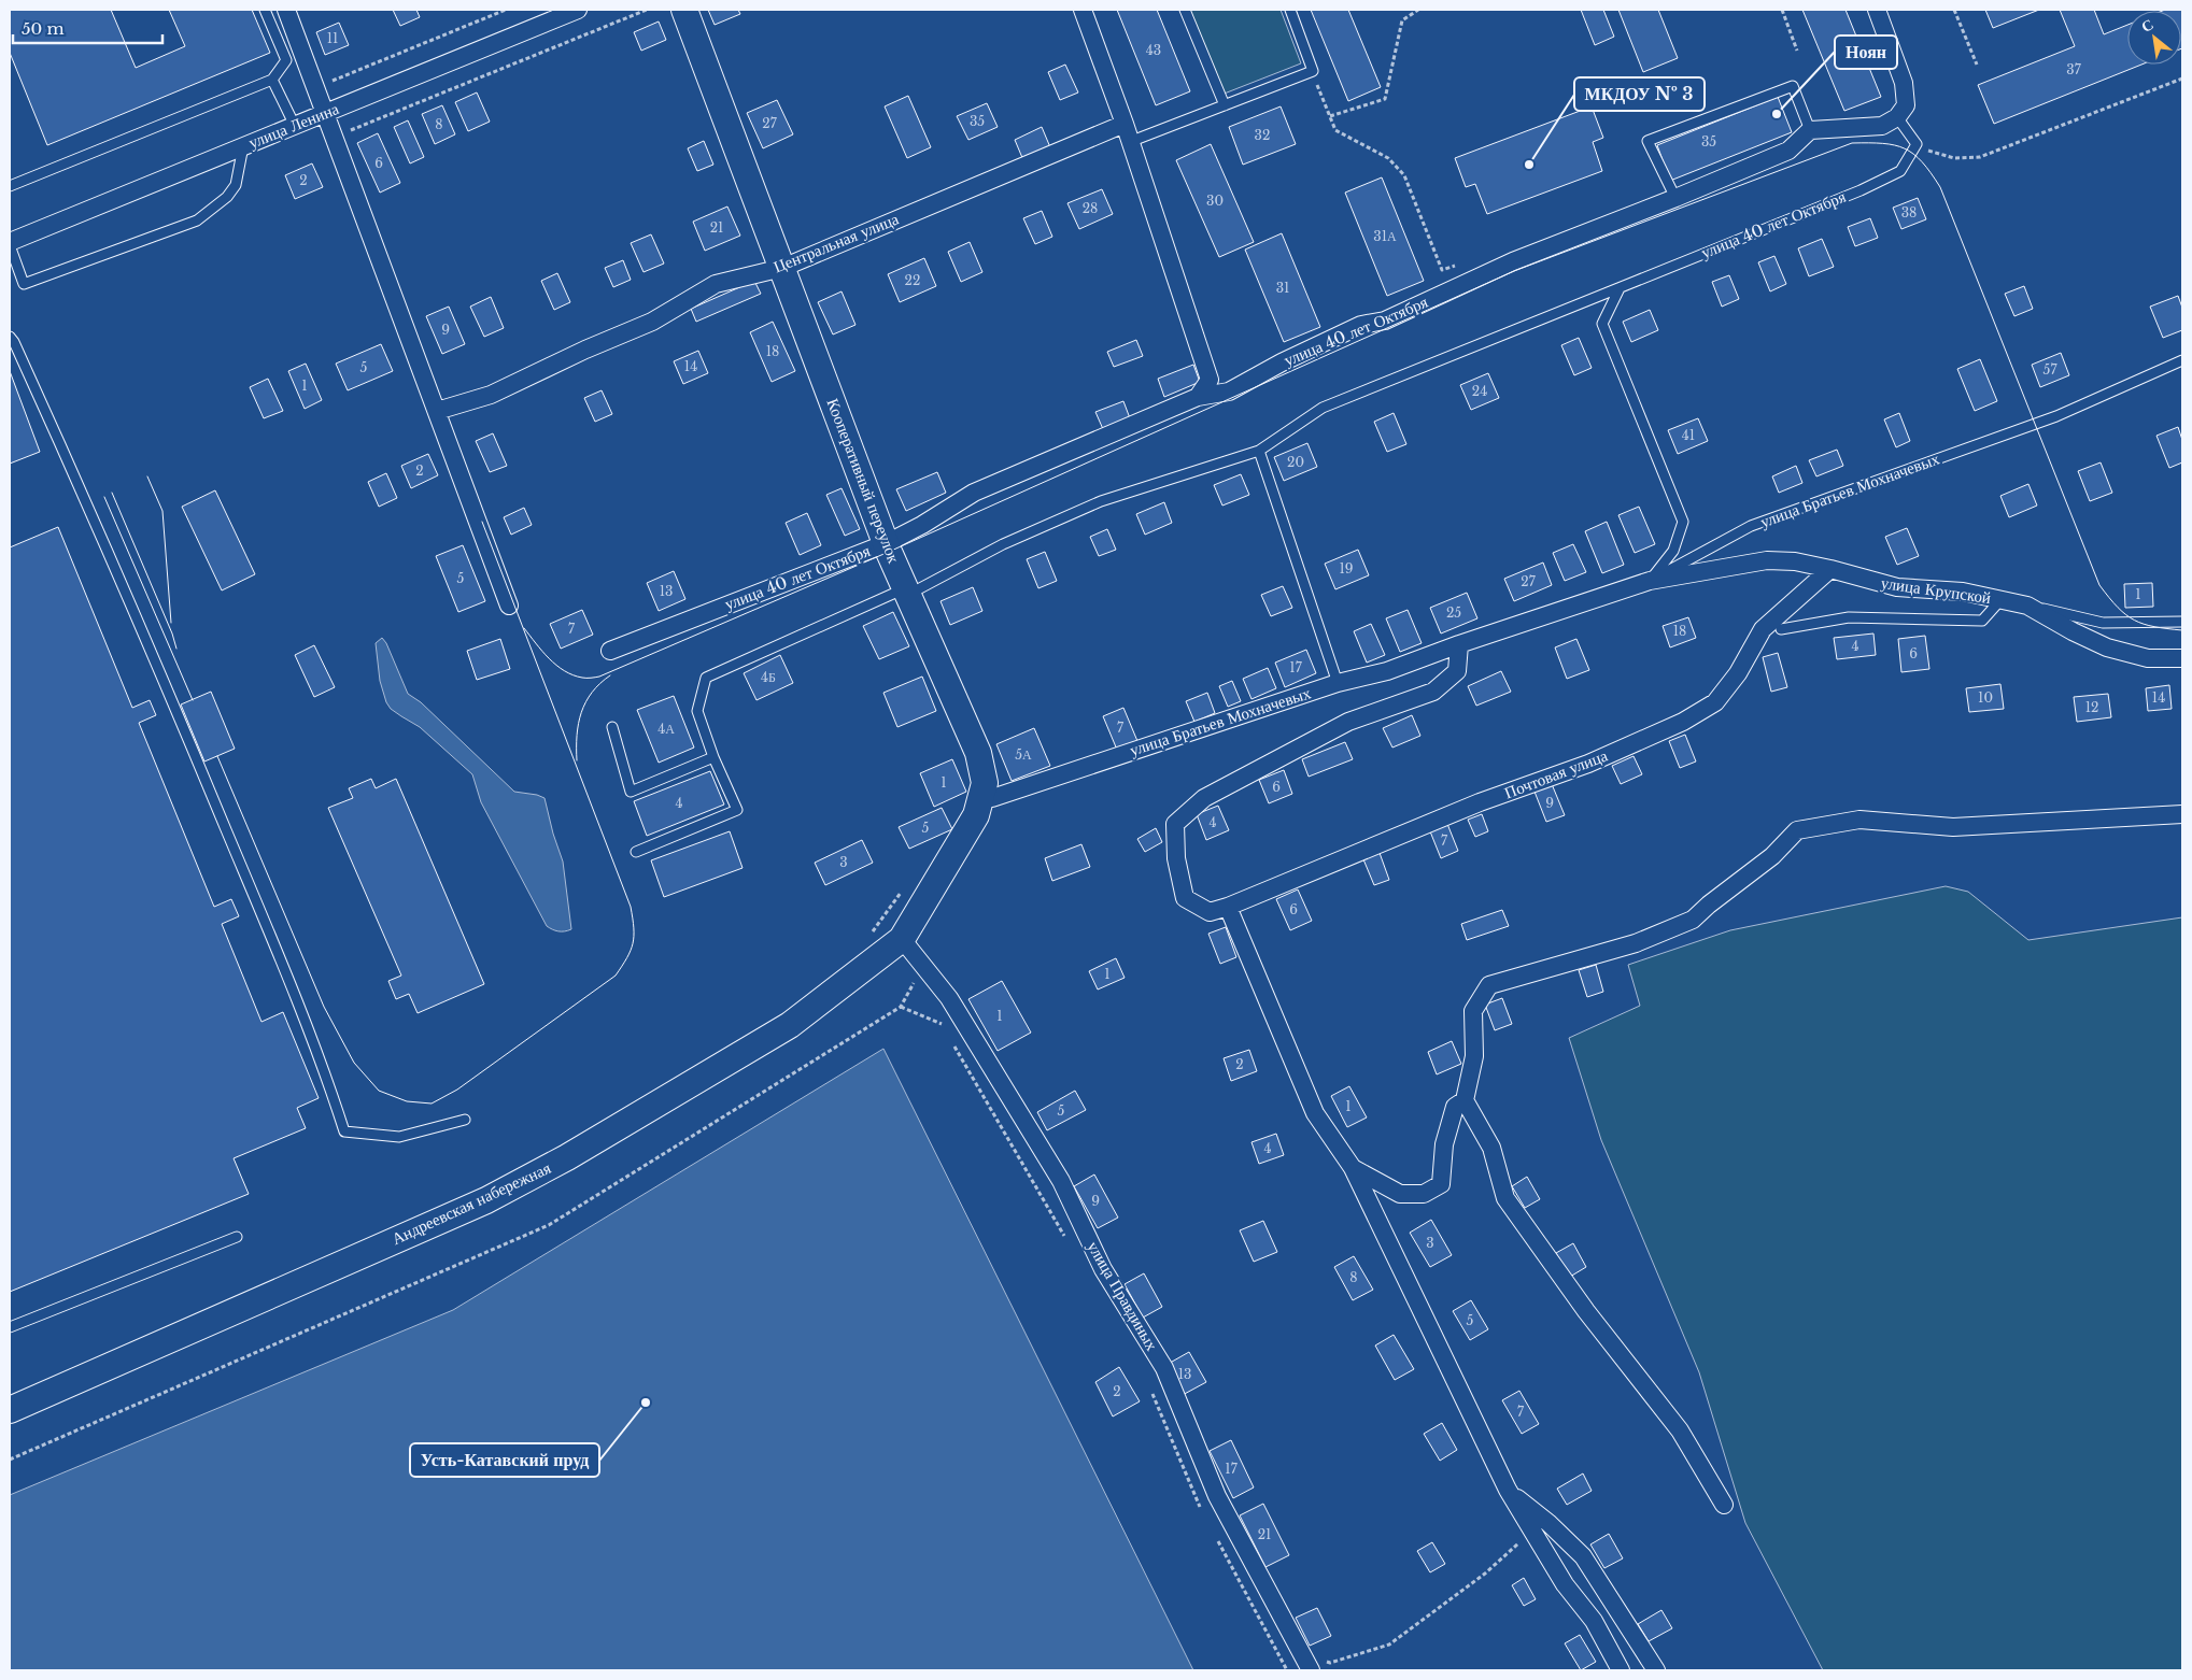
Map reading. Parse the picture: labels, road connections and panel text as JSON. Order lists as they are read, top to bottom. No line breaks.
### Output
{"streets":{"main road":["Кооперативный переулок","Андреевская набережная"],"street":["улица Ленина","улица 40 лет Октября","Центральная улица","улица Братьев Мохначевых","улица Крупской","Почтовая улица","улица Правдиных"]},"crossings":[["улица 40 лет Октября","Кооперативный переулок"],["Центральная улица","Кооперативный переулок"],["Кооперативный переулок","улица Братьев Мохначевых"],["Кооперативный переулок","Андреевская набережная"],["Кооперативный переулок","улица Правдиных"],["улица Братьев Мохначевых","улица Крупской"],["улица Братьев Мохначевых","Почтовая улица"],["улица Крупской","Почтовая улица"],["Андреевская набережная","улица Правдиных"]],"places":["Ноян","МКДОУ № 3","Усть-Катавский пруд"],"house_numbers":["11","43","37","35","27","8","32","35","6","2","30","28","38","21","31А","22","31","9","18","14","5","57","1","24","41","20","2","19","5","27","13","1","25","7","18","4","6","17","4Б","10","14","12","7","4А","5А","1","6","4","9","4","5","7","3","6","1","1","2","1","5","4","9","3","8","5","13","2","7","17","21"],"scale_bar":"50 m","north":"top left"}
